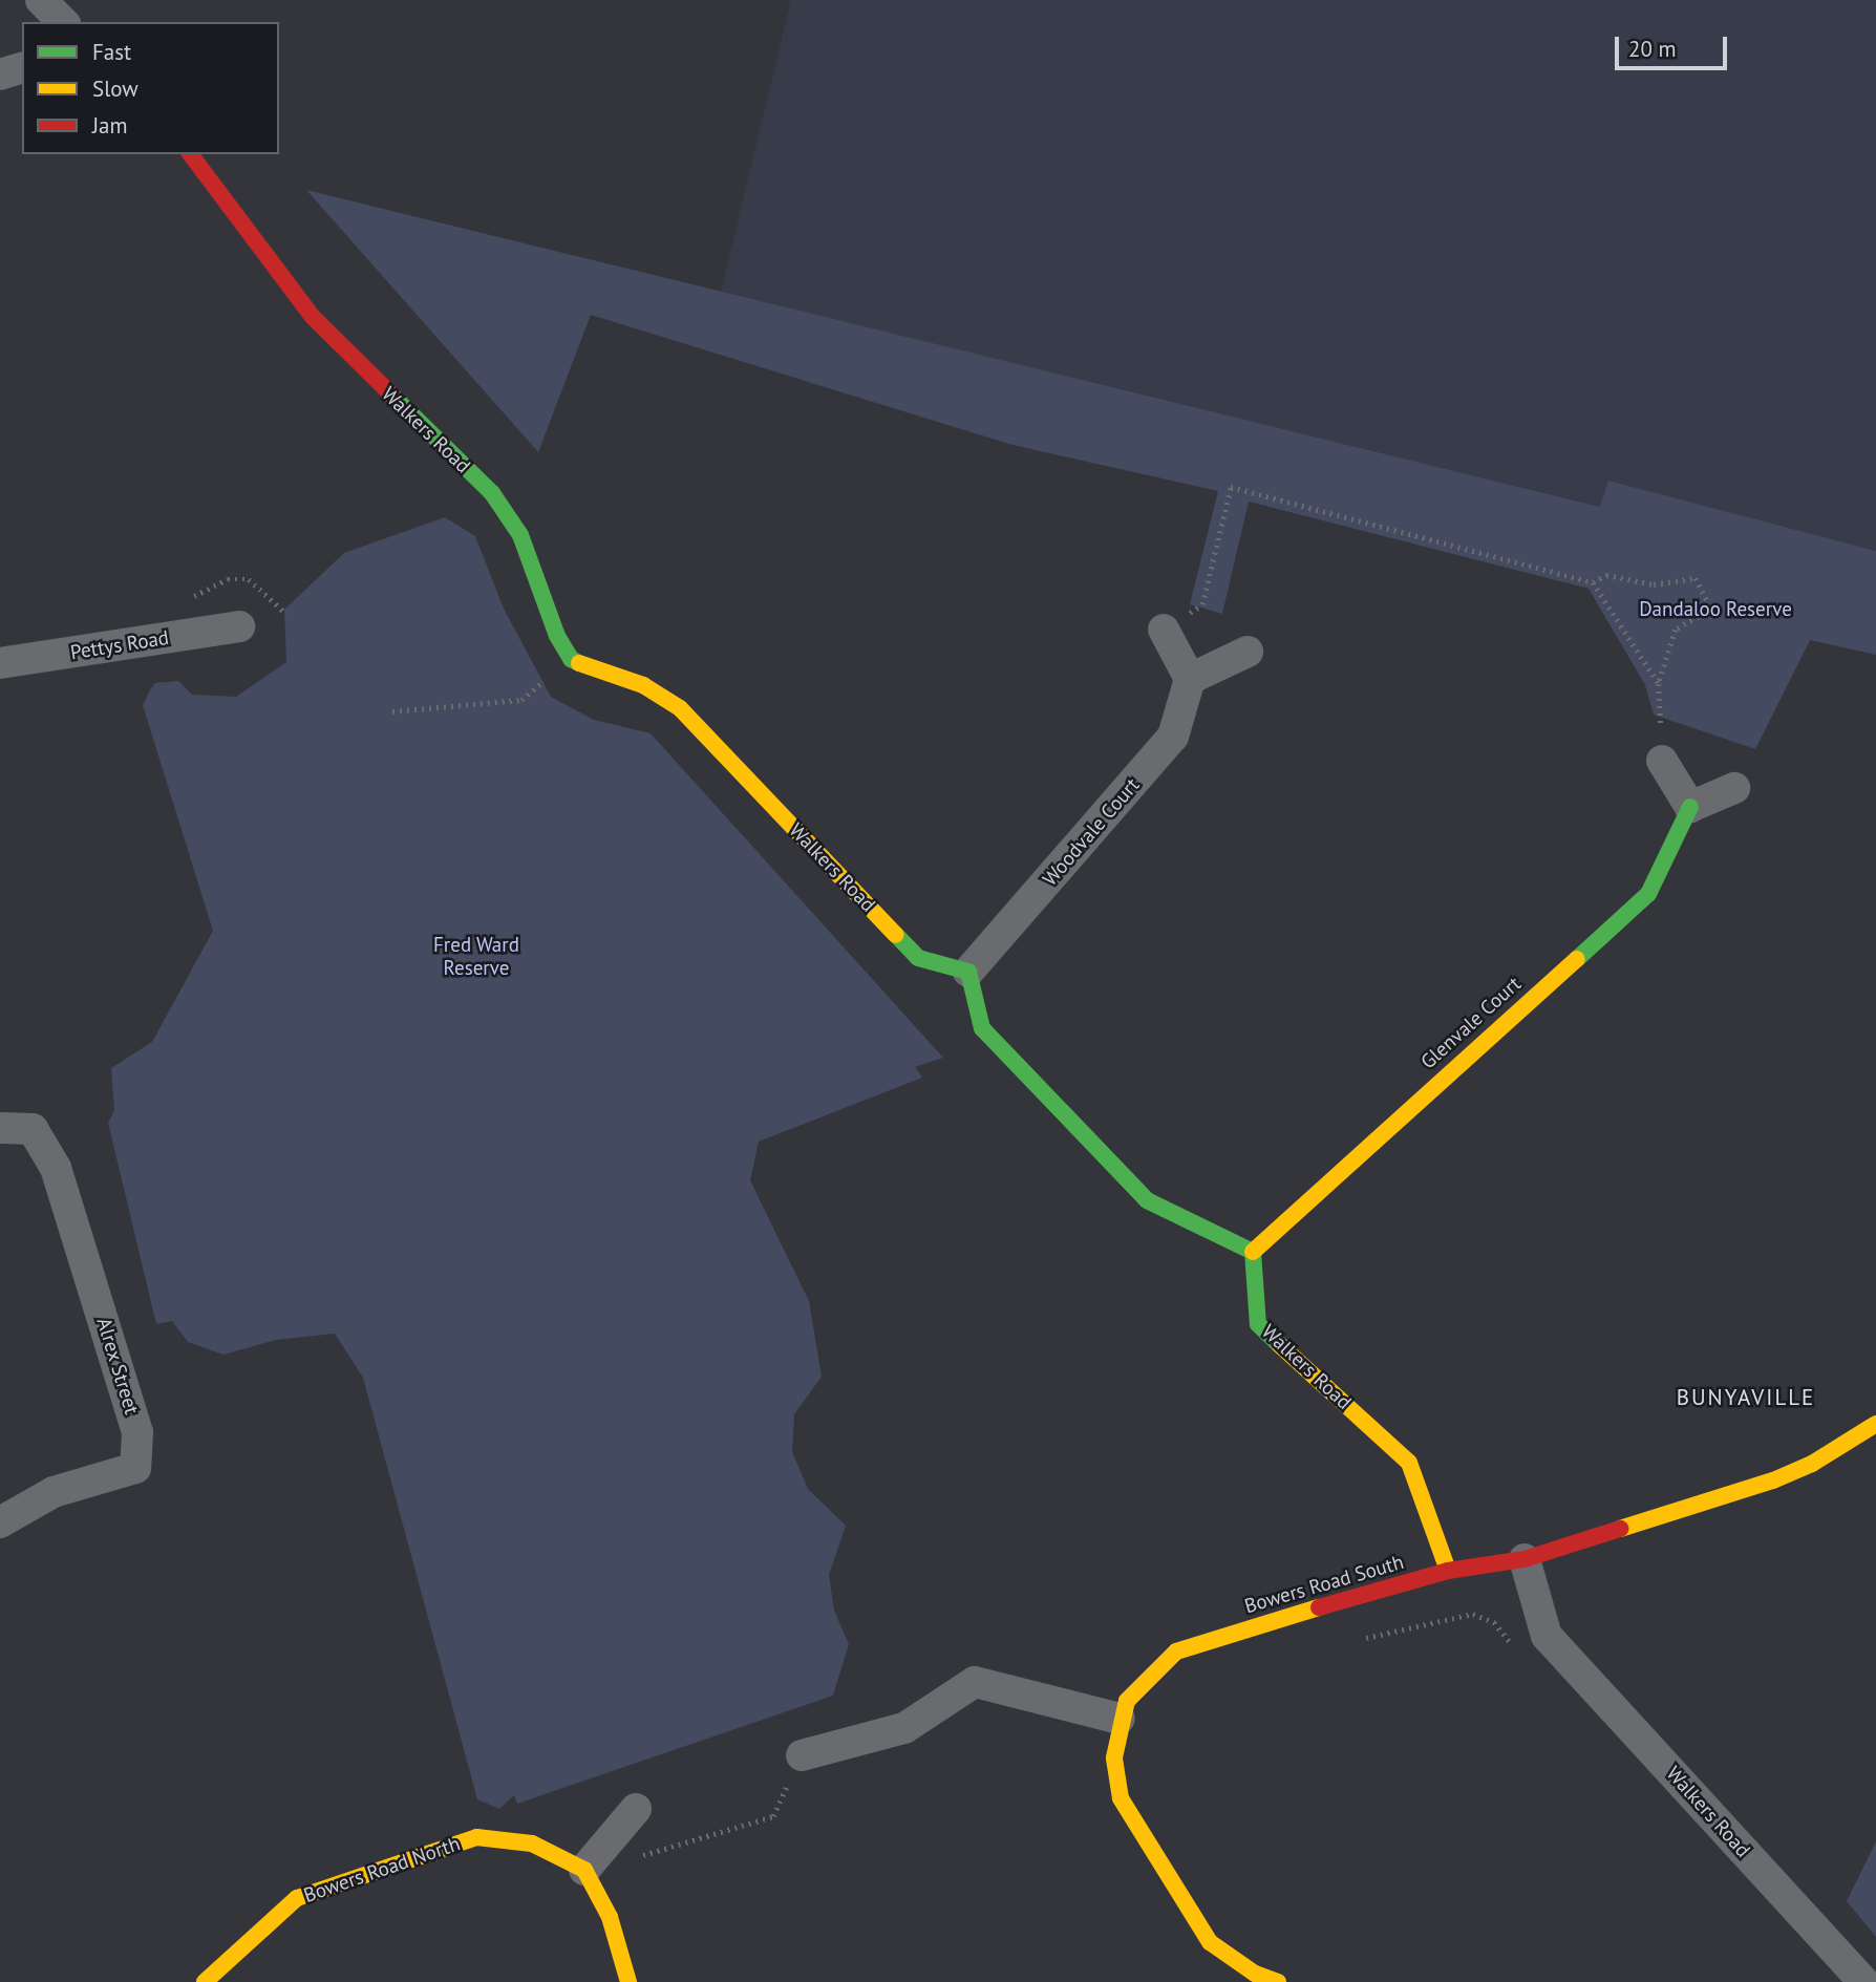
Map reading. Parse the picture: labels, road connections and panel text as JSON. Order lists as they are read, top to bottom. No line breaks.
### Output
{"streets":{"street":["Walkers Road","Pettys Road","Woodvale Court","Glenvale Court","Alrex Street","Bowers Road South","Bowers Road North"]},"crossings":[["Walkers Road","Woodvale Court"],["Walkers Road","Glenvale Court"],["Walkers Road","Bowers Road South"]],"districts":["BUNYAVILLE"],"parks":["Dandaloo Reserve","Fred Ward Reserve"],"legend":["Fast","Slow","Jam"],"scale_bar":"20 m"}
